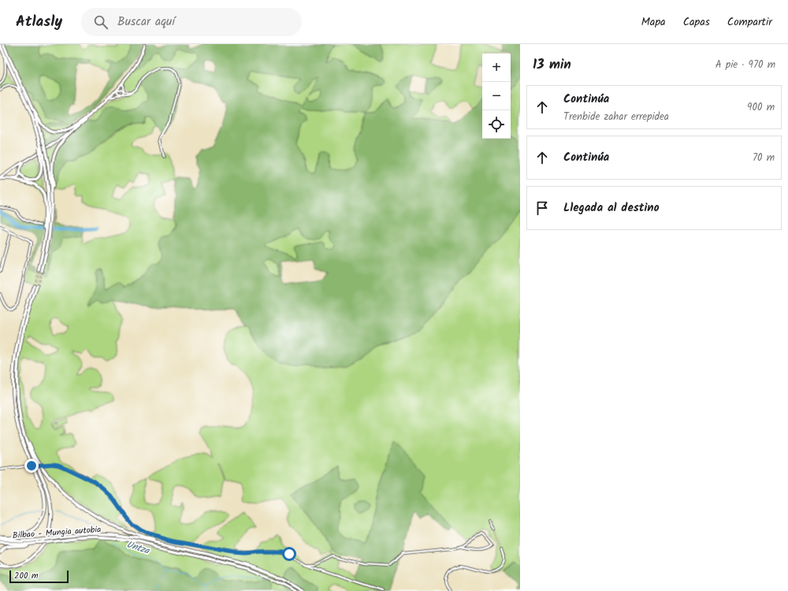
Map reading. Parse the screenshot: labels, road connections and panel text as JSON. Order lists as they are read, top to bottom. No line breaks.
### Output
{"streets":{"highway":["Bilbao - Mungia autobia"]},"water":["Untza"],"scale_bar":"200 m","page":{"header":"Atlasly","search":"Buscar aquí","nav":["Mapa","Capas","Compartir"],"heading":["13 min","A pie · 970 m"],"map_buttons":["+","−"],"list":[["Continúa","Trenbide zahar errepidea","900 m"],["Continúa","70 m"],"Llegada al destino"],"scale":"200 m"}}
